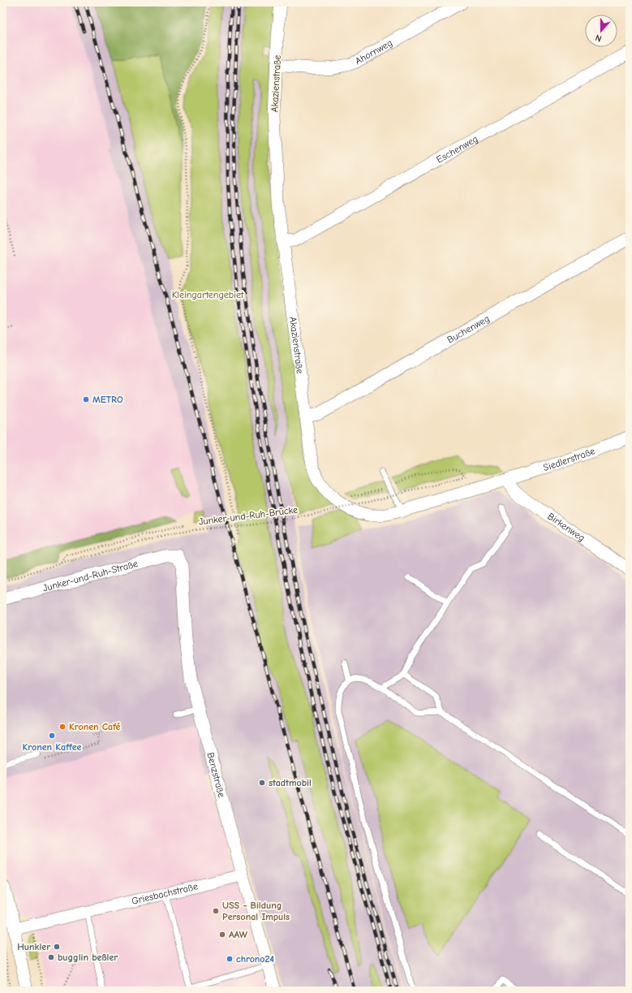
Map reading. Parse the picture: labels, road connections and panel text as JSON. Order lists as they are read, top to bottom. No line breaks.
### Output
{"streets":{"street":["Ahornweg","Akazienstraße","Eschenweg","Buchenweg","Siedlerstraße","Birkenweg","Junker-und-Ruh-Straße","Benzstraße","Griesbachstraße"],"path":["Junker-und-Ruh-Brücke"]},"crossings":[["Ahornweg","Akazienstraße"],["Akazienstraße","Eschenweg"],["Akazienstraße","Buchenweg"],["Akazienstraße","Siedlerstraße"],["Akazienstraße","Birkenweg"],["Siedlerstraße","Birkenweg"],["Junker-und-Ruh-Straße","Benzstraße"],["Benzstraße","Griesbachstraße"]],"parks":["Kleingartengebiet"],"places":["METRO","Kronen Café","Kronen Kaffee","stadtmobil","USS - Bildung Personal Impuls","AAW","Hunkler","bugglin beßler","chrono24"],"north":"bottom"}
